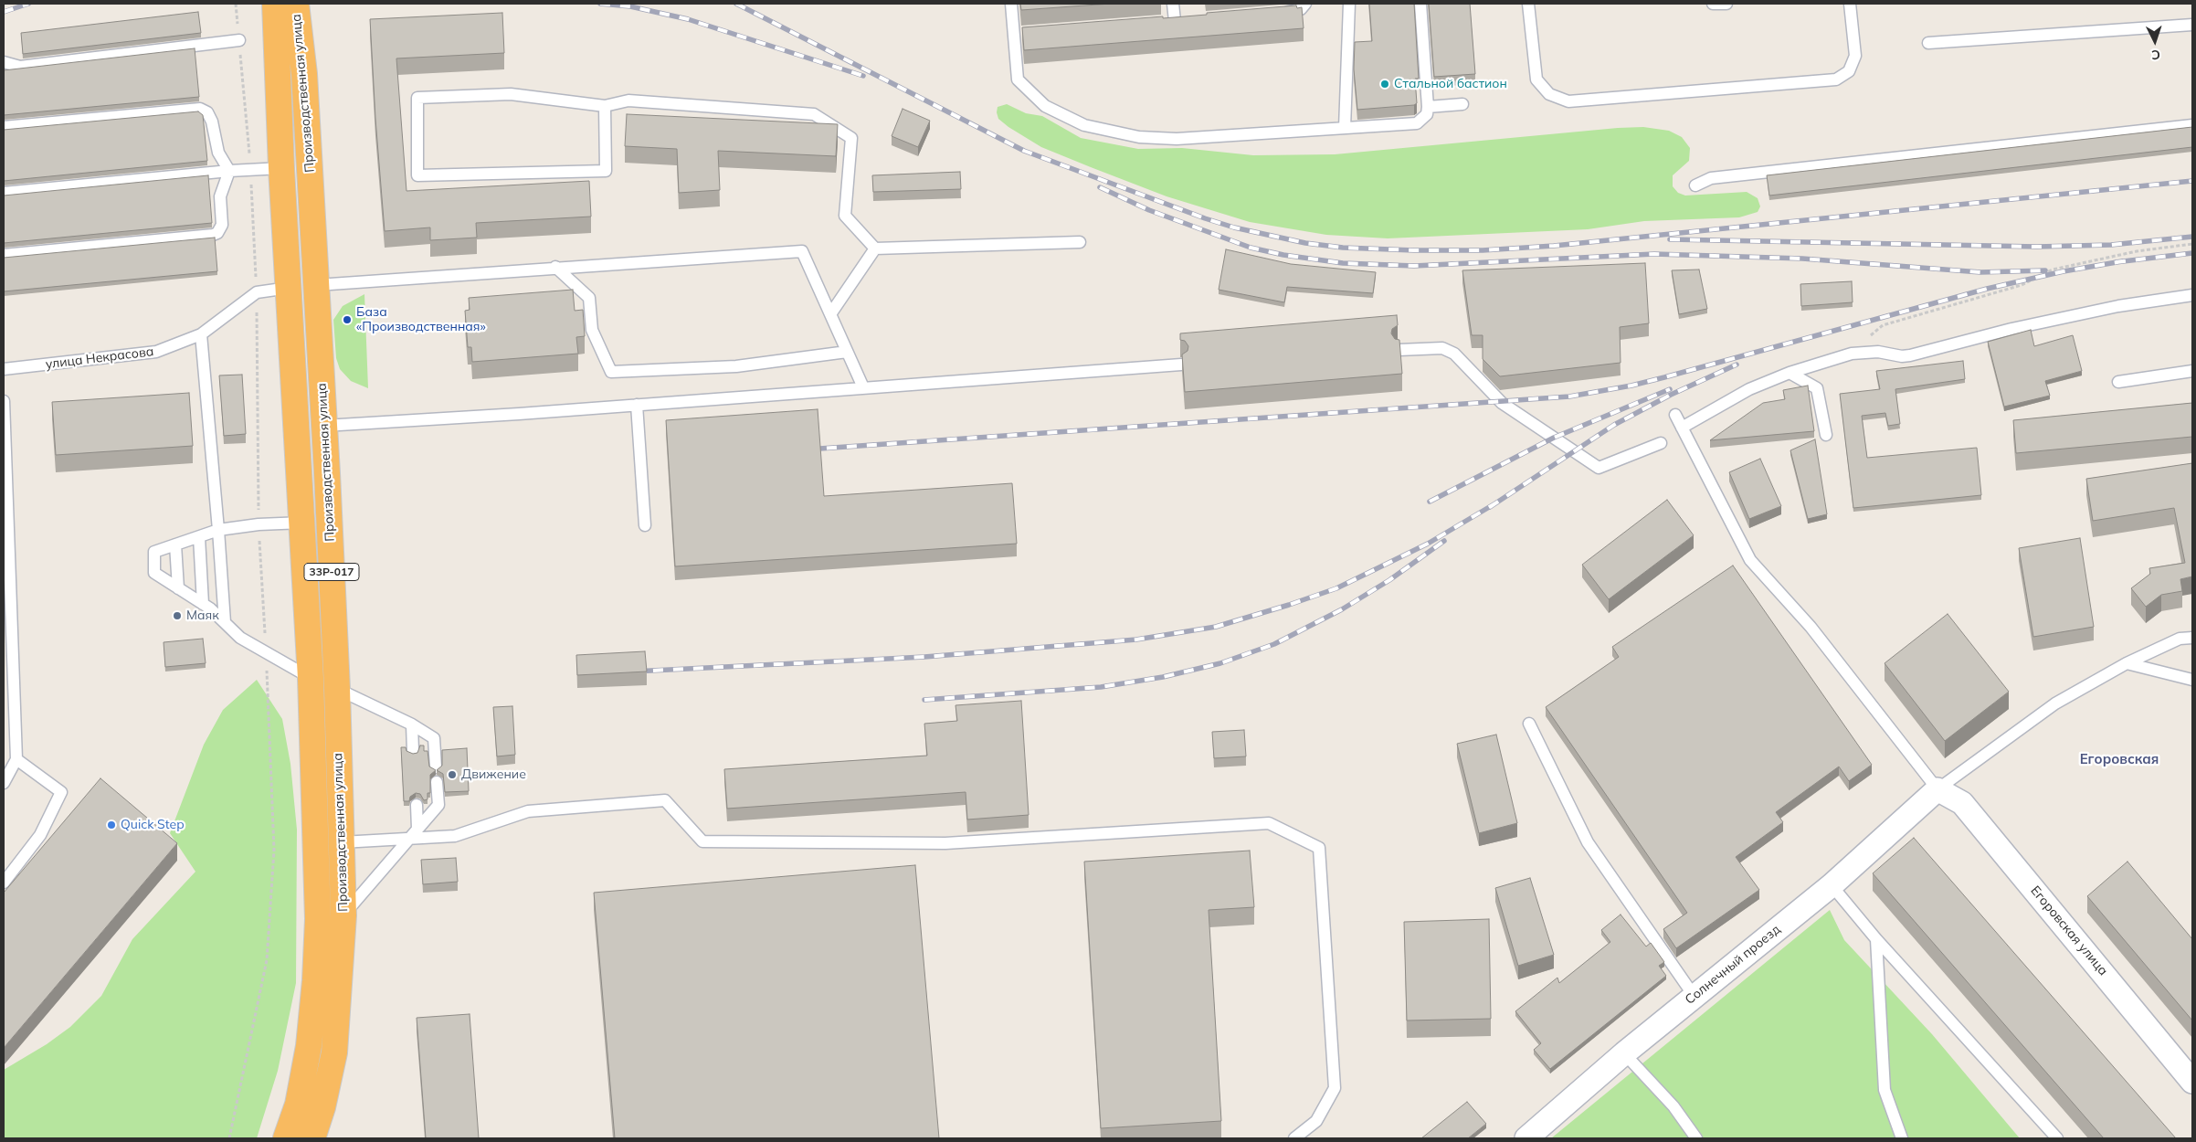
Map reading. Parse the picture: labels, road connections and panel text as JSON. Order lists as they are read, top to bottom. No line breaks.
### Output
{"streets":{"highway":["Производственная улица","33Р-017"],"street":["Егоровская улица","Солнечный проезд"],"lane":["улица Некрасова"]},"crossings":[["Производственная улица","улица Некрасова"],["Егоровская улица","Солнечный проезд"]],"districts":["Егоровская"],"places":["Стальной бастион","База «Производственная»","Маяк","Движение","Quick Step"],"north":"bottom"}
